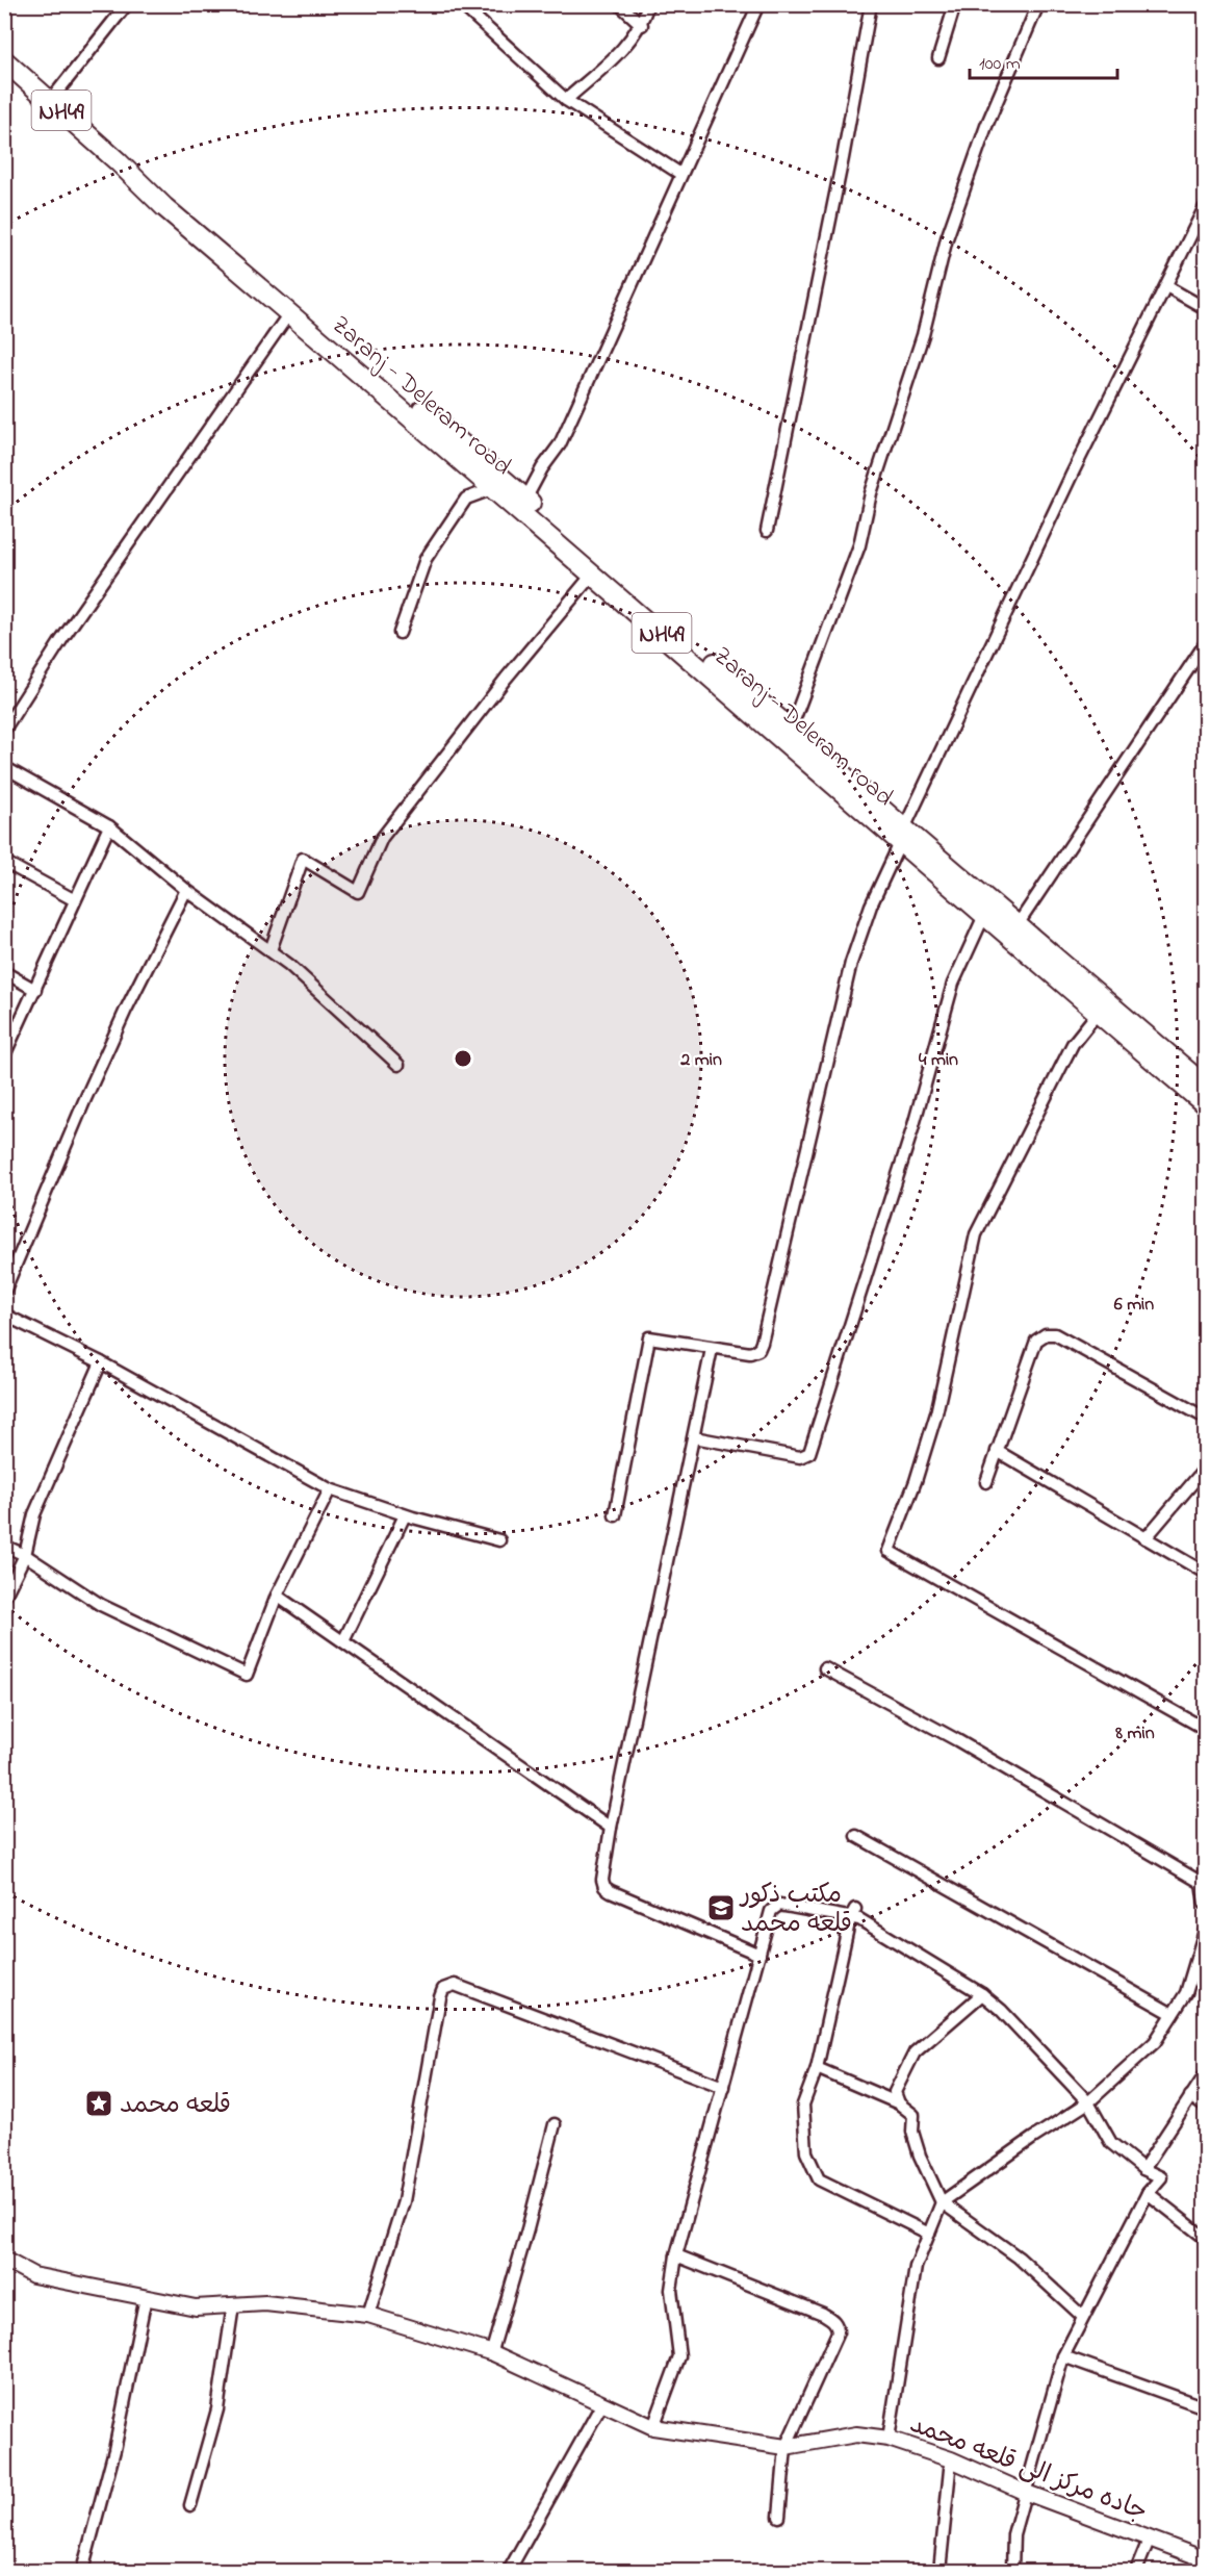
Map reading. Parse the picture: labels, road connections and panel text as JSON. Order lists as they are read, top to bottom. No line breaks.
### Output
{"streets":{"highway":["NH49","Zaranj - Deleram road"],"street":["جاده مرکز الی قلعه محمد"]},"places":{"school or university":["مکتب ذکور قلعه محمد"],"place":["قلعه محمد"]},"scale_bar":"100 m","rings":["2 min","4 min","6 min","8 min"]}
